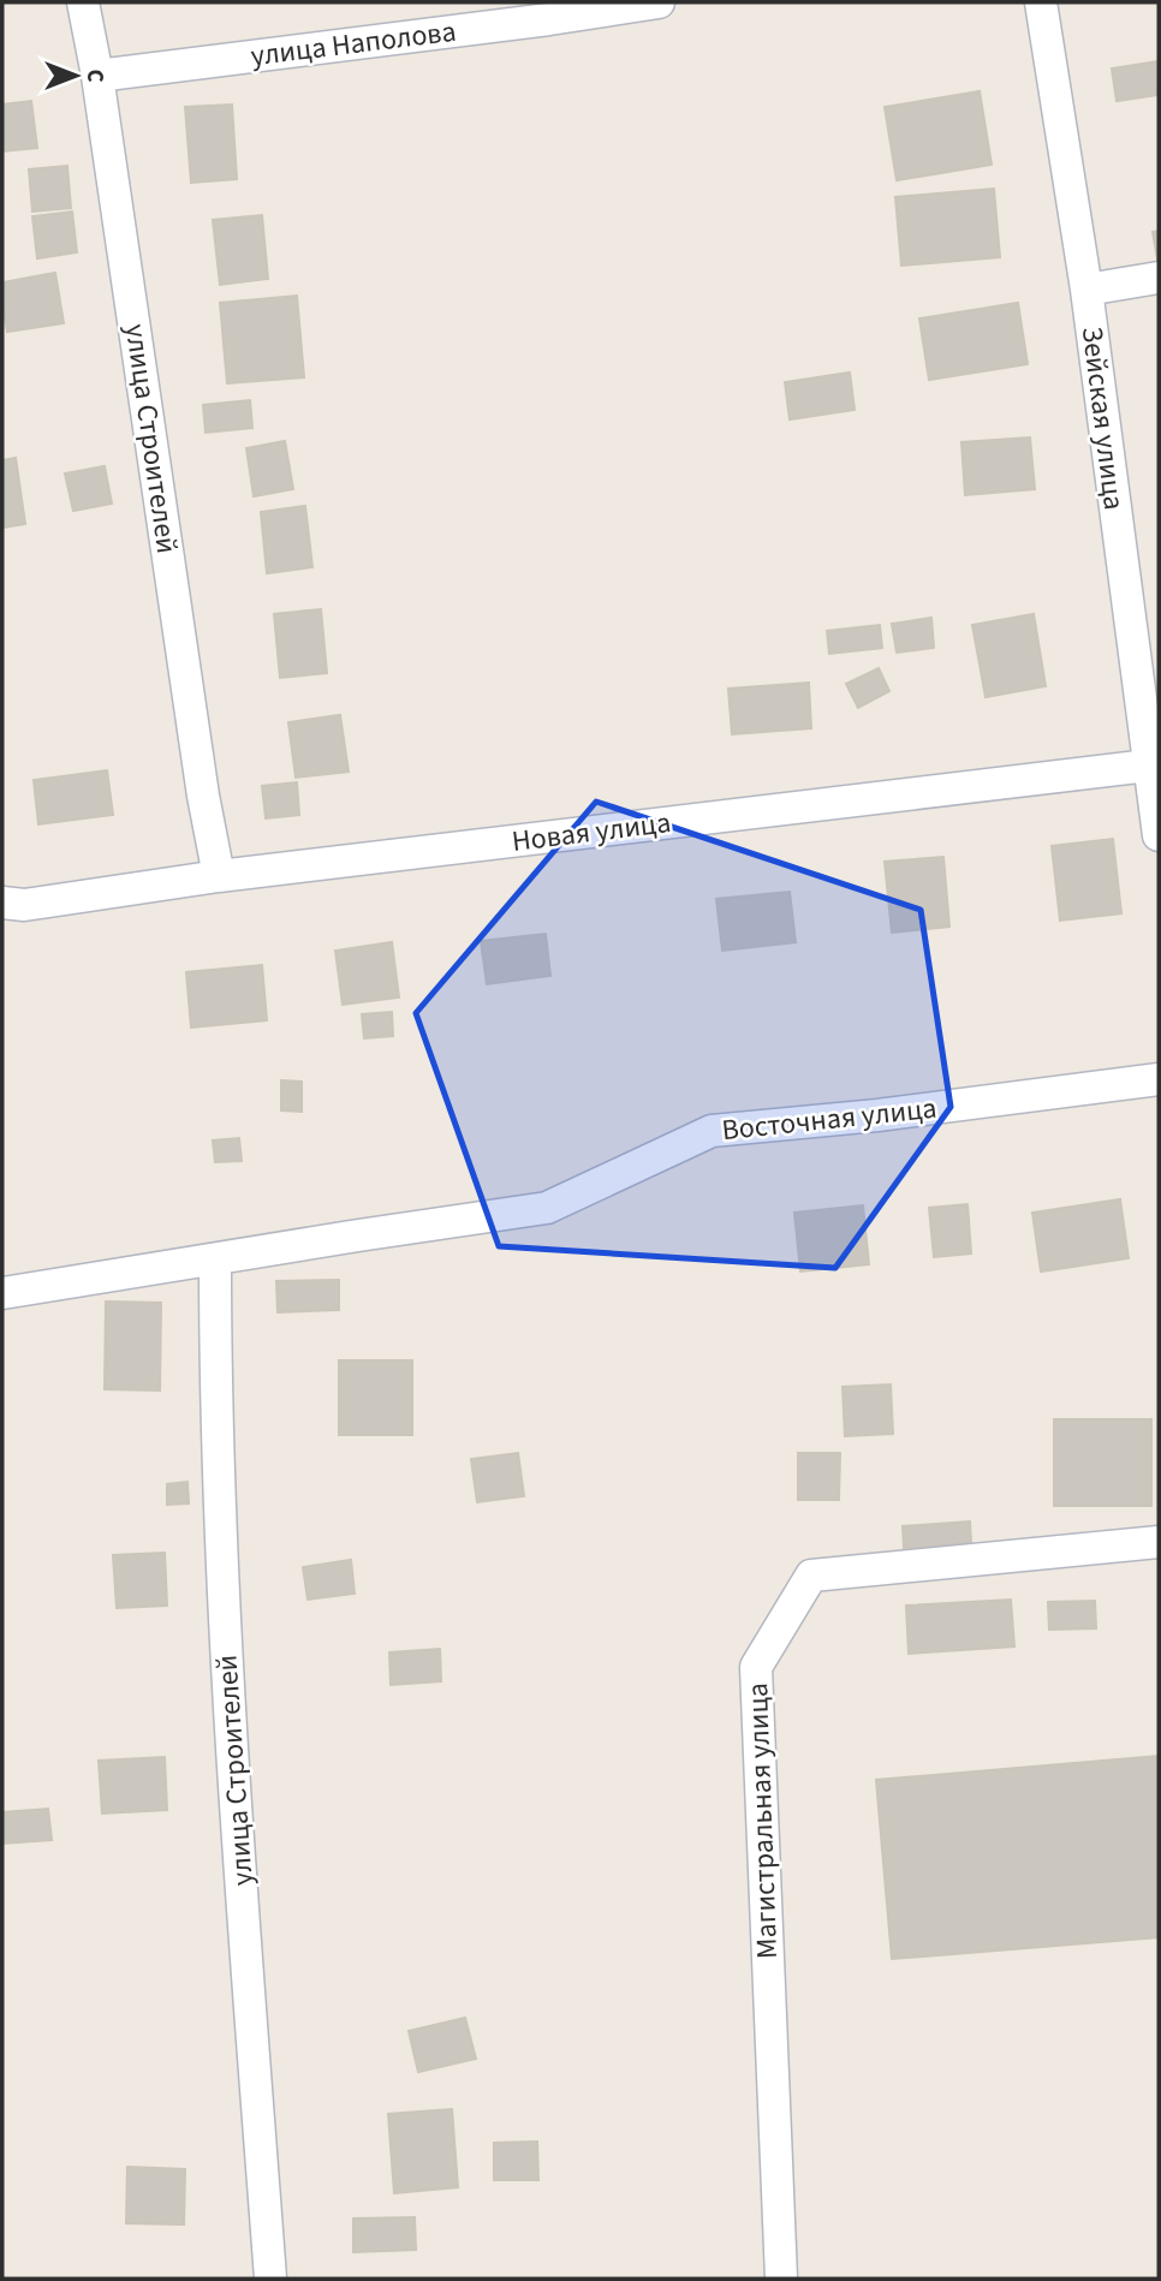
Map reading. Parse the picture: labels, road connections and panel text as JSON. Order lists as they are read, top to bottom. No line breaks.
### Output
{"streets":{"street":["улица Наполова","Зейская улица","улица Строителей","Новая улица","Восточная улица","Магистральная улица"]},"crossings":[["улица Наполова","улица Строителей"],["Зейская улица","Новая улица"],["улица Строителей","Новая улица"],["улица Строителей","Восточная улица"]],"north":"right"}
